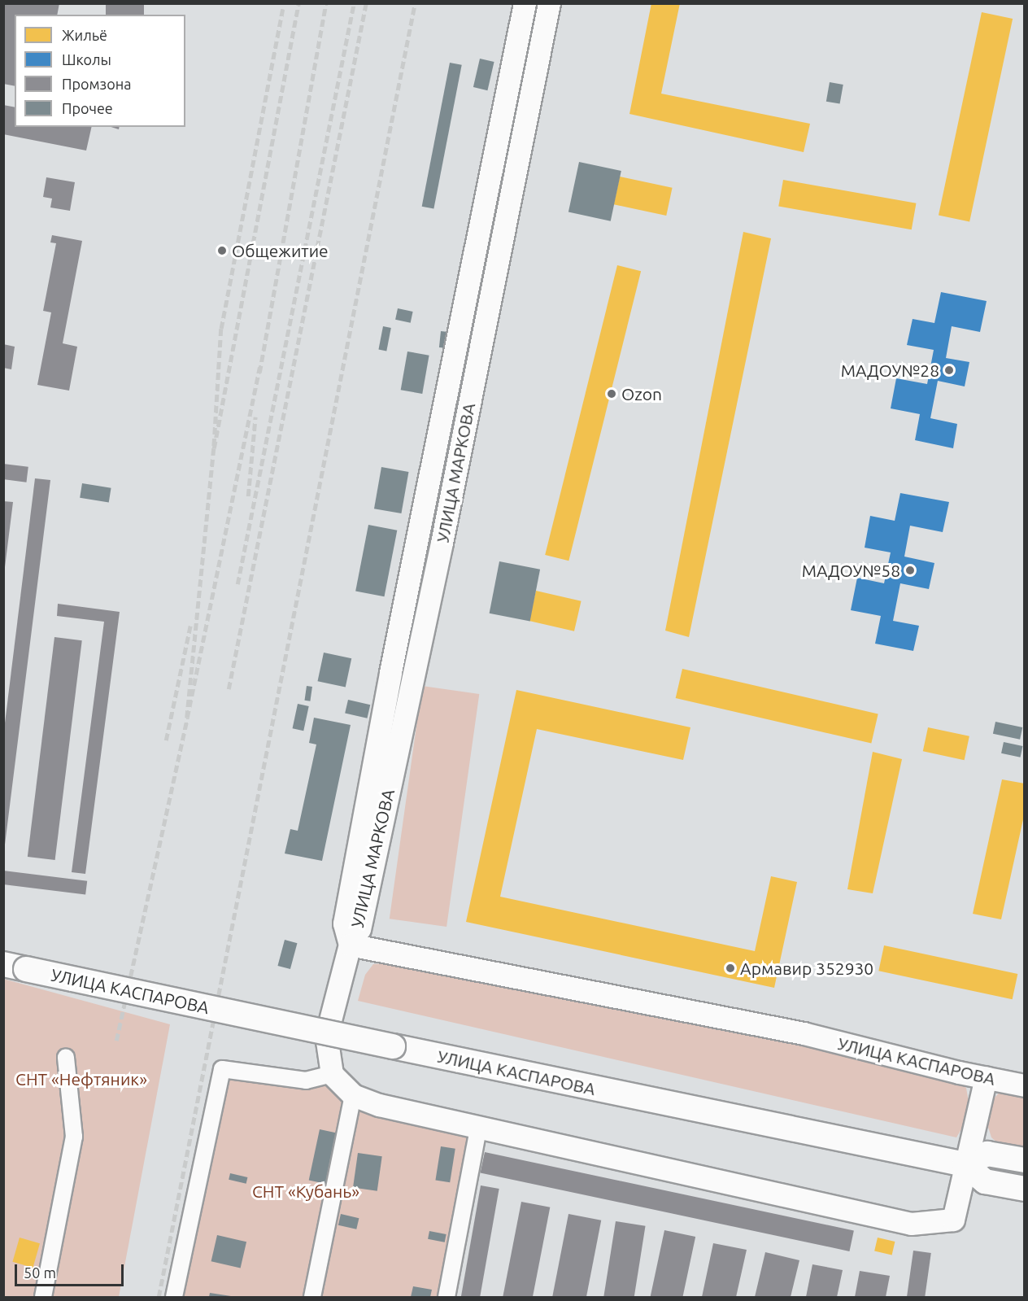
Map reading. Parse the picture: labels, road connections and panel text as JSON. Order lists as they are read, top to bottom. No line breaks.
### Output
{"streets":{"main road":["УЛИЦА МАРКОВА","УЛИЦА КАСПАРОВА"]},"crossings":[["УЛИЦА МАРКОВА","УЛИЦА КАСПАРОВА"]],"parks":["СНТ «Нефтяник»","СНТ «Кубань»"],"places":["Общежитие","МАДОУ№28","Ozon","МАДОУ№58","Армавир 352930"],"legend":["Жильё","Школы","Промзона","Прочее"],"scale_bar":"50 m"}
